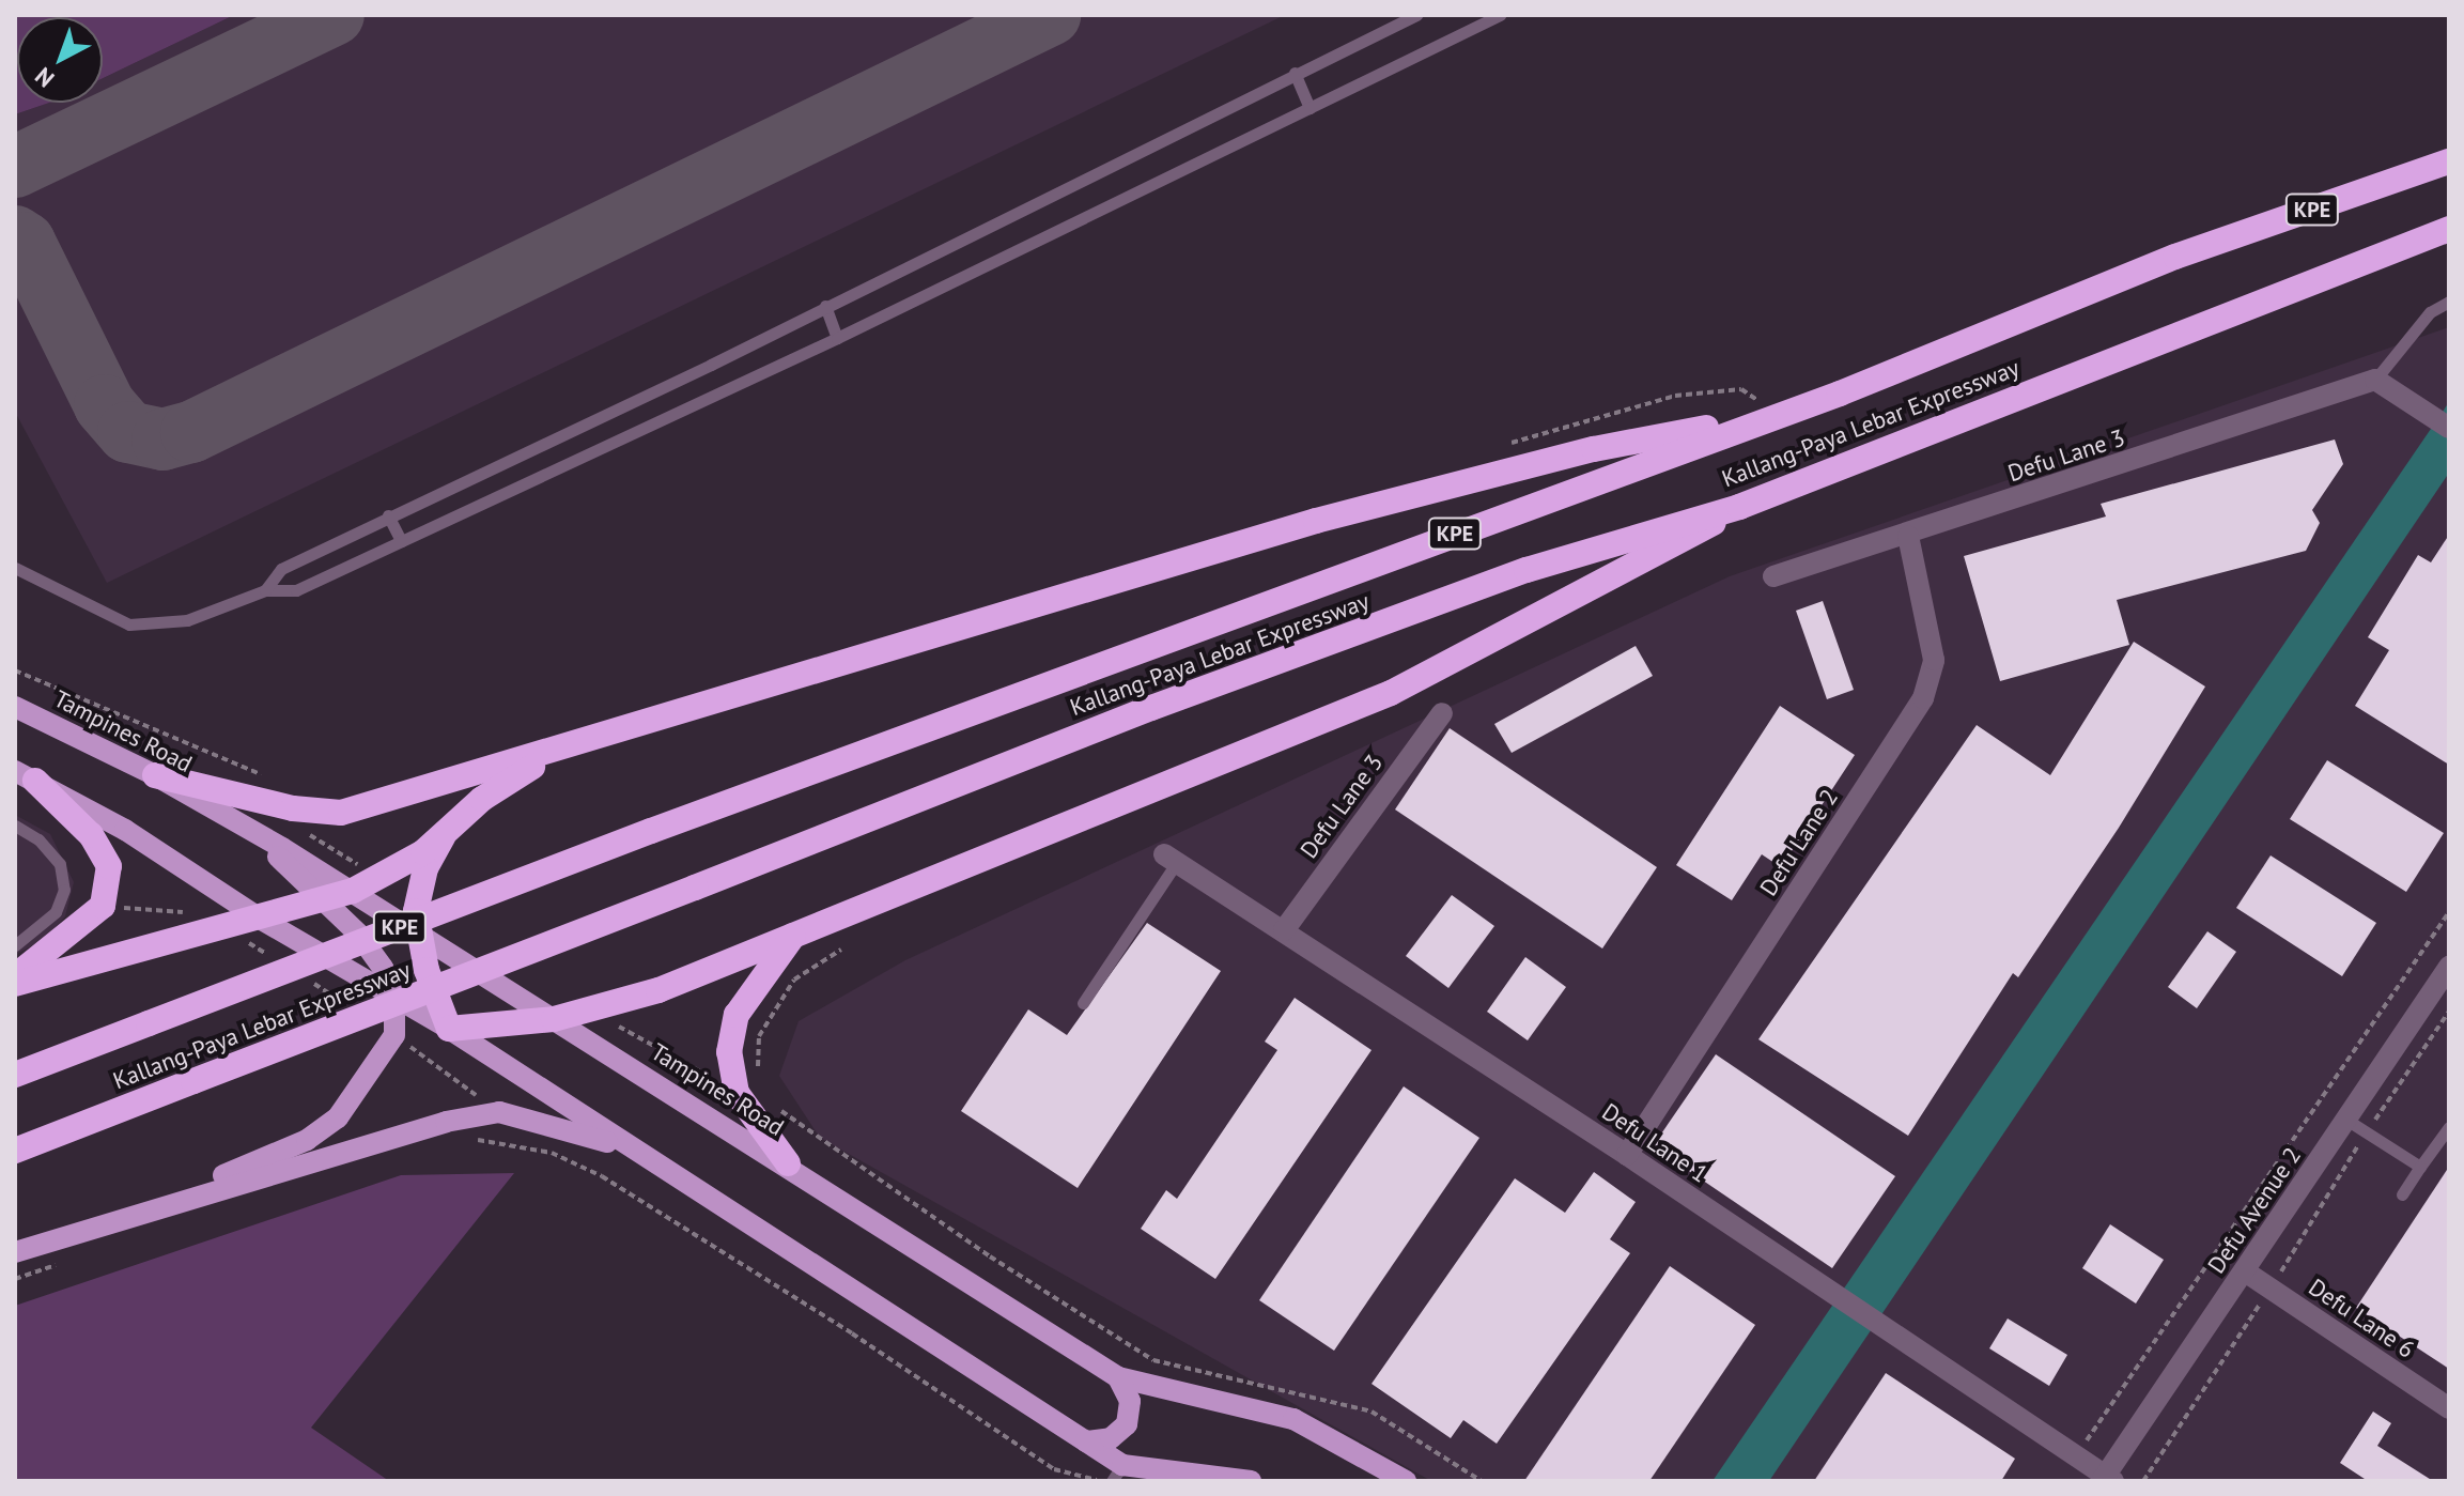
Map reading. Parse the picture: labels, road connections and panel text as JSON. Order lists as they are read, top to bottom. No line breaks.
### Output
{"streets":{"highway":["KPE","Kallang-Paya Lebar Expressway"],"main road":["Tampines Road"],"street":["Defu Lane 3","Defu Lane 2","Defu Lane 1","Defu Avenue 2","Defu Lane 6"]},"crossings":[["Defu Lane 3","Defu Lane 2"],["Defu Lane 3","Defu Lane 1"],["Defu Lane 2","Defu Lane 1"],["Defu Lane 1","Defu Avenue 2"],["Defu Avenue 2","Defu Lane 6"]],"north":"bottom left"}
